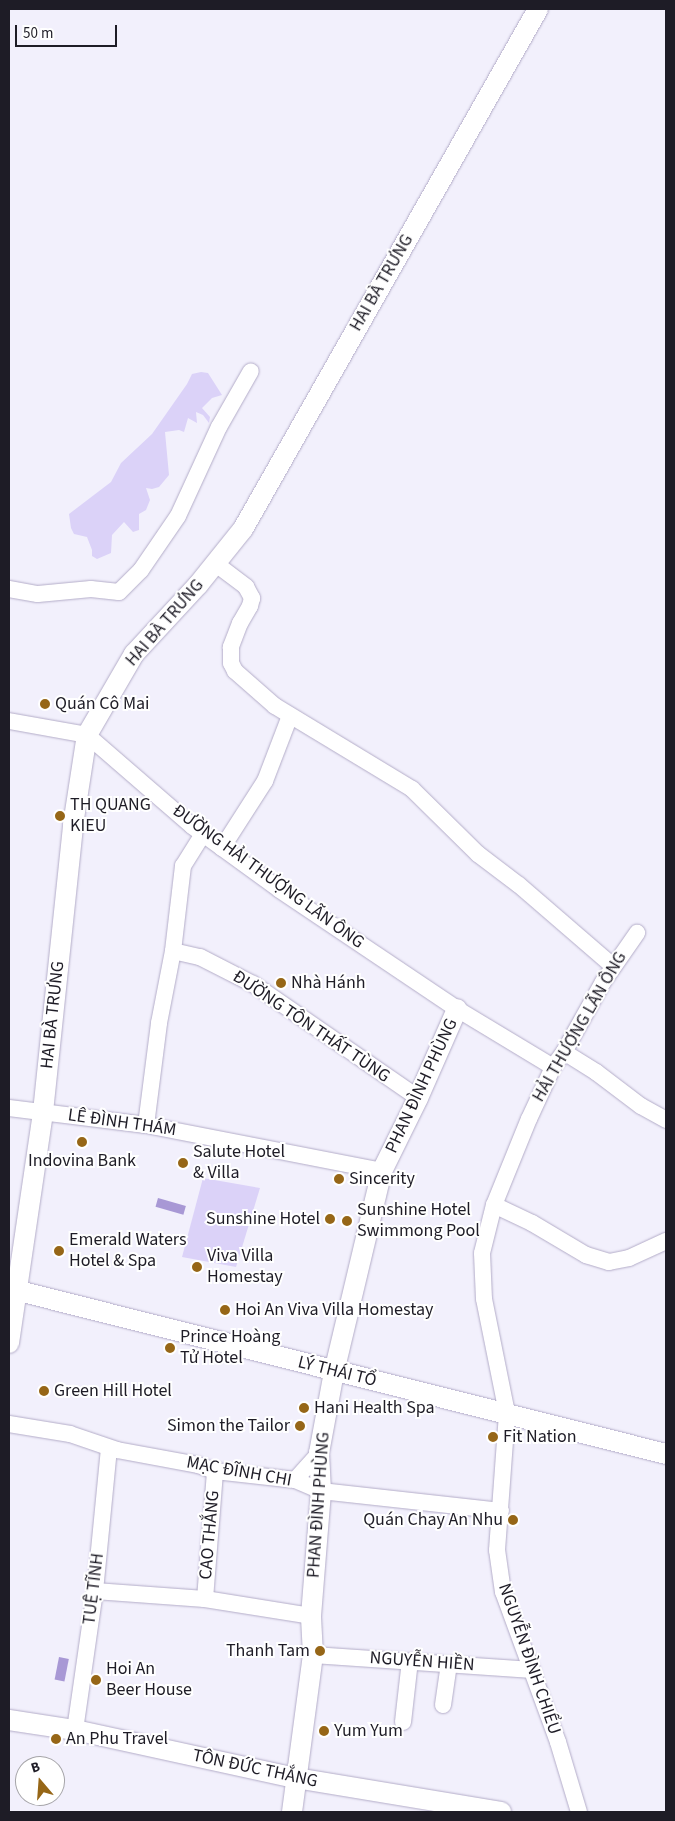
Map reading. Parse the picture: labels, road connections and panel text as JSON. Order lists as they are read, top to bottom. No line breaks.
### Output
{"streets":{"street":["HAI BÀ TRƯNG","ĐƯỜNG HẢI THƯỢNG LÃN ÔNG","ĐƯỜNG TÔN THẤT TÙNG","HẢI THƯỢNG LÃN ÔNG","PHAN ĐÌNH PHÙNG","LÊ ĐÌNH THÁM","LÝ THÁI TỔ","MẠC ĐĨNH CHI","CAO THẮNG","TUỆ TĨNH","NGUYỄN ĐÌNH CHIỂU","NGUYỄN HIỀN","TÔN ĐỨC THẮNG"]},"crossings":[["HAI BÀ TRƯNG","ĐƯỜNG HẢI THƯỢNG LÃN ÔNG"],["HAI BÀ TRƯNG","LÊ ĐÌNH THÁM"],["HAI BÀ TRƯNG","LÝ THÁI TỔ"],["ĐƯỜNG HẢI THƯỢNG LÃN ÔNG","HẢI THƯỢNG LÃN ÔNG"],["ĐƯỜNG HẢI THƯỢNG LÃN ÔNG","PHAN ĐÌNH PHÙNG"],["ĐƯỜNG TÔN THẤT TÙNG","PHAN ĐÌNH PHÙNG"],["HẢI THƯỢNG LÃN ÔNG","LÝ THÁI TỔ"],["HẢI THƯỢNG LÃN ÔNG","NGUYỄN ĐÌNH CHIỂU"],["PHAN ĐÌNH PHÙNG","LÊ ĐÌNH THÁM"],["PHAN ĐÌNH PHÙNG","LÝ THÁI TỔ"],["PHAN ĐÌNH PHÙNG","MẠC ĐĨNH CHI"],["PHAN ĐÌNH PHÙNG","NGUYỄN HIỀN"],["PHAN ĐÌNH PHÙNG","TÔN ĐỨC THẮNG"],["LÝ THÁI TỔ","NGUYỄN ĐÌNH CHIỂU"],["MẠC ĐĨNH CHI","CAO THẮNG"],["MẠC ĐĨNH CHI","TUỆ TĨNH"],["MẠC ĐĨNH CHI","NGUYỄN ĐÌNH CHIỂU"],["TUỆ TĨNH","TÔN ĐỨC THẮNG"],["NGUYỄN ĐÌNH CHIỂU","NGUYỄN HIỀN"]],"places":["Quán Cô Mai","TH QUANG KIEU","Nhà Hánh","Indovina Bank","Salute Hotel & Villa","Sincerity","Sunshine Hotel","Sunshine Hotel Swimmong Pool","Emerald Waters Hotel & Spa","Viva Villa Homestay","Hoi An Viva Villa Homestay","Prince Hoàng Tử Hotel","Green Hill Hotel","Hani Health Spa","Simon the Tailor","Fit Nation","Quán Chay An Nhu","Thanh Tam","Hoi An Beer House","Yum Yum","An Phu Travel"],"scale_bar":"50 m","north":"top"}
